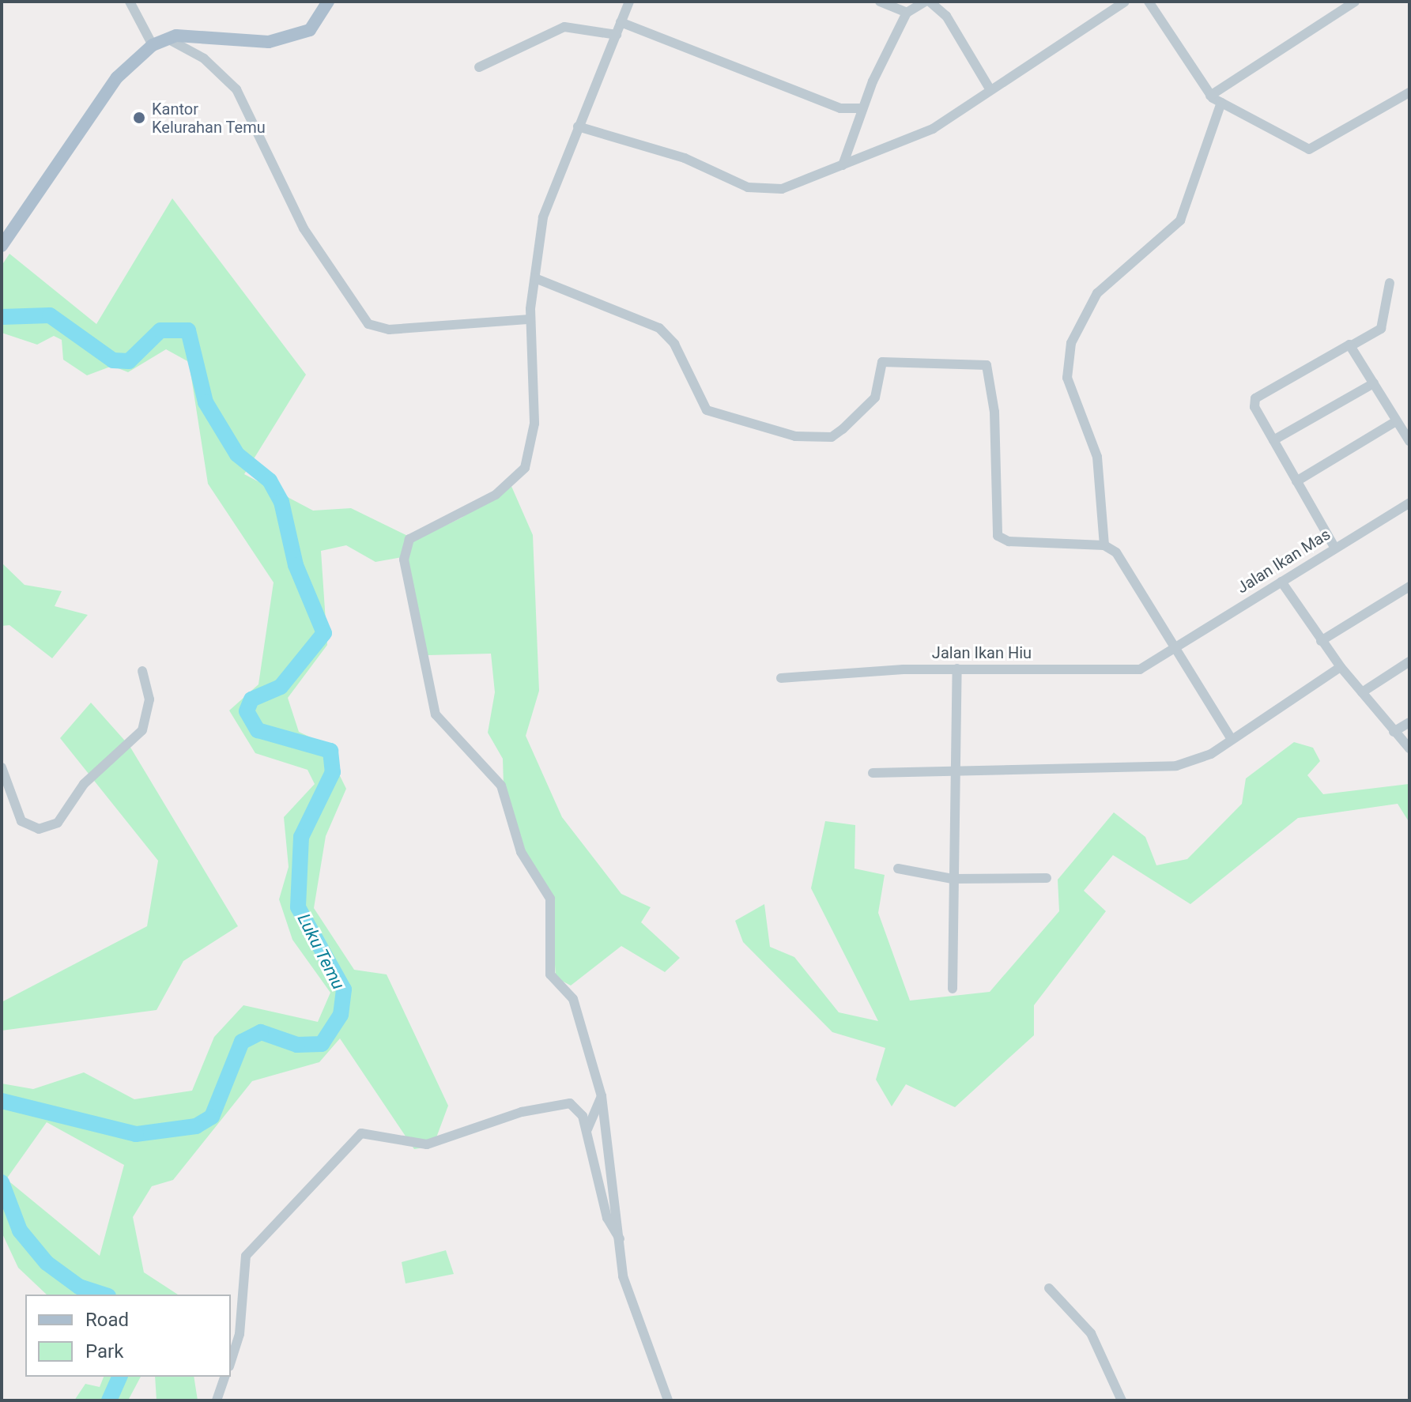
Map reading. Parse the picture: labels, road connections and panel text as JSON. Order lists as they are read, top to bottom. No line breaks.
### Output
{"streets":{"street":["Jalan Ikan Mas","Jalan Ikan Hiu"]},"crossings":[["Jalan Ikan Mas","Jalan Ikan Hiu"]],"water":["Luku Temu"],"places":["Kantor Kelurahan Temu"],"legend":["Road","Park"]}
